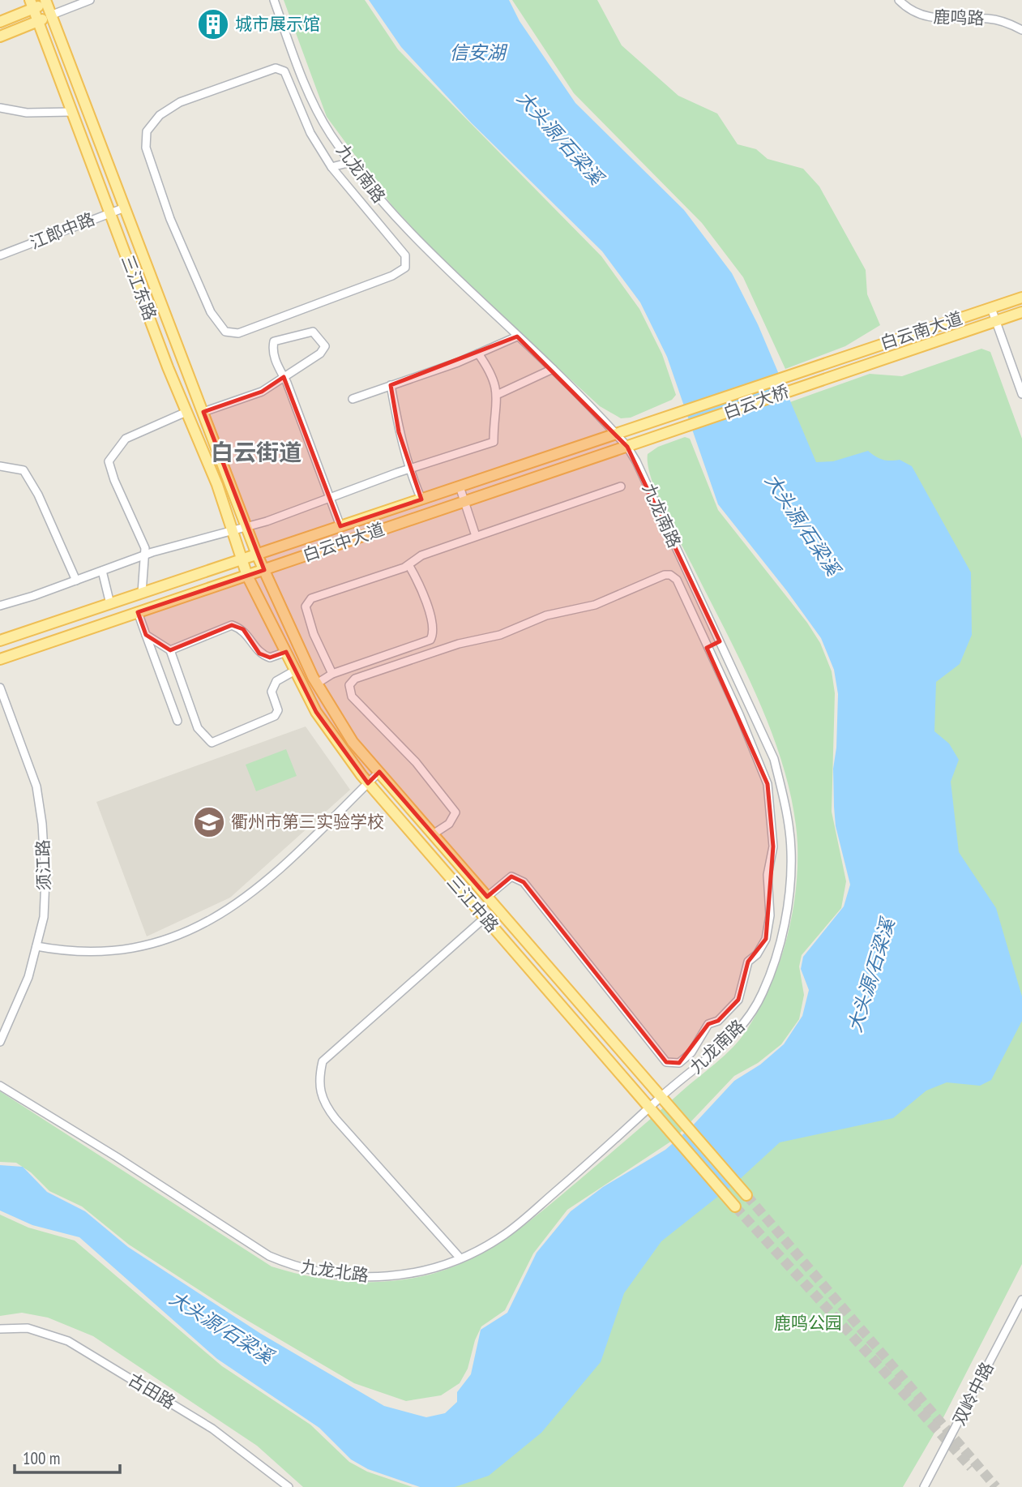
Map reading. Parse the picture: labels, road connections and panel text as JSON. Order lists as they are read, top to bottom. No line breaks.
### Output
{"streets":{"main road":["三江东路","白云南大道","白云大桥","白云中大道","三江中路"],"street":["鹿鸣路","九龙南路","江郎中路","须江路","九龙北路","古田路","双岭中路"]},"crossings":[["九龙南路","白云中大道"],["九龙南路","三江中路"],["九龙南路","九龙北路"],["江郎中路","三江东路"],["三江东路","白云中大道"],["三江东路","三江中路"],["白云南大道","白云大桥"],["白云大桥","白云中大道"],["白云中大道","三江中路"],["三江中路","九龙北路"]],"districts":["白云街道"],"water":["信安湖","大头源/石梁溪"],"parks":["鹿鸣公园"],"places":{"building":["城市展示馆"],"school or university":["衢州市第三实验学校"]},"scale_bar":"100 m"}
